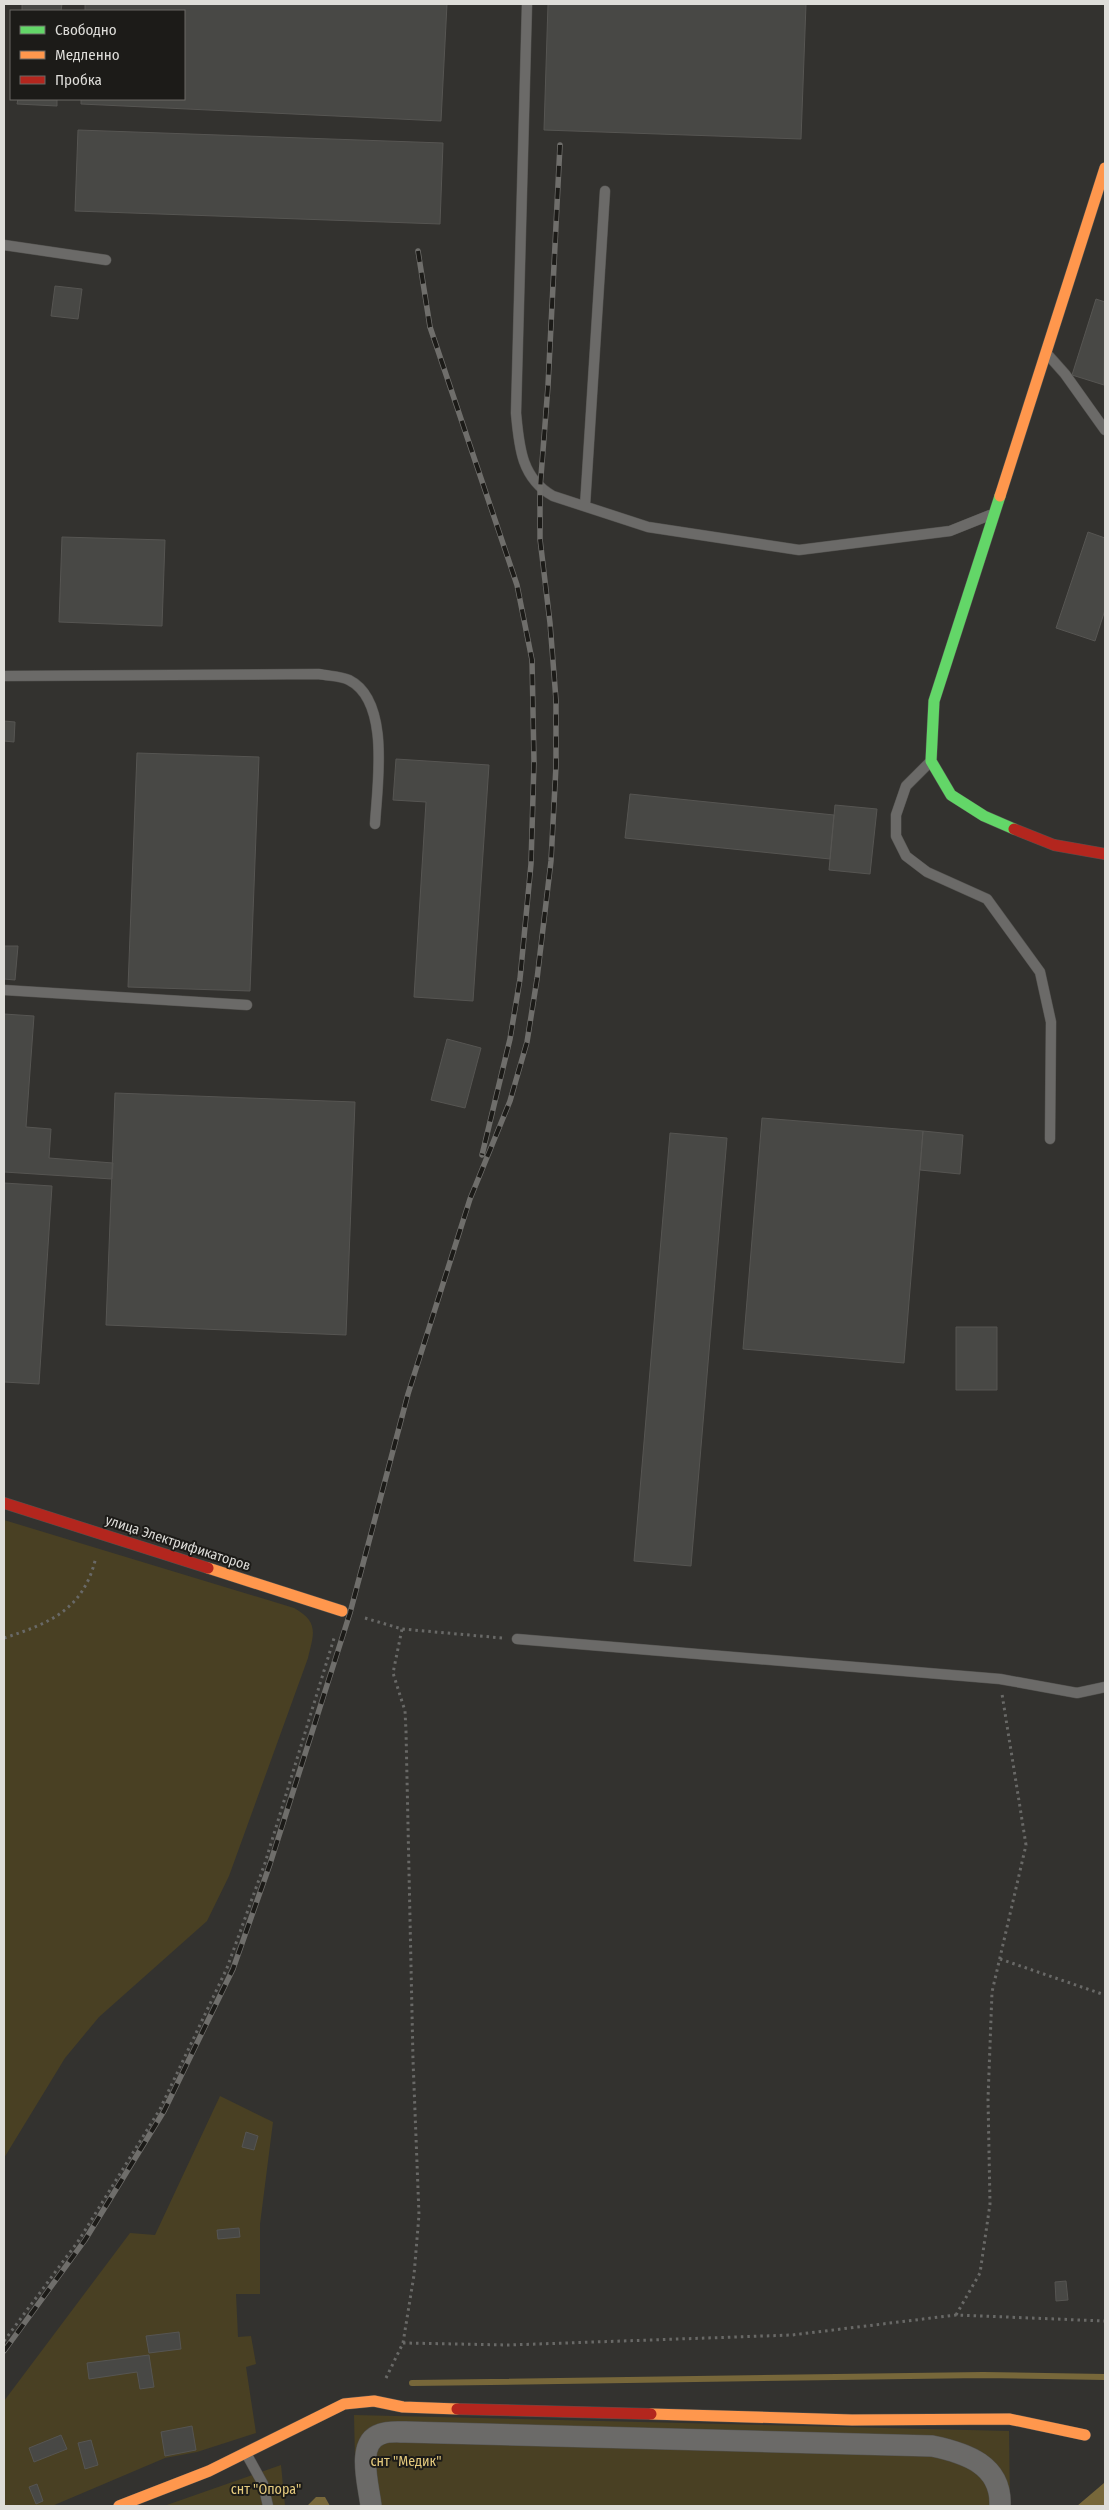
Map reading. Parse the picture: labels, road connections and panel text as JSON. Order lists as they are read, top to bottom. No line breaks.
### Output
{"streets":{"street":["улица Электрификаторов"]},"parks":["снт \"Медик\"","снт \"Опора\""],"legend":["Свободно","Медленно","Пробка"]}
